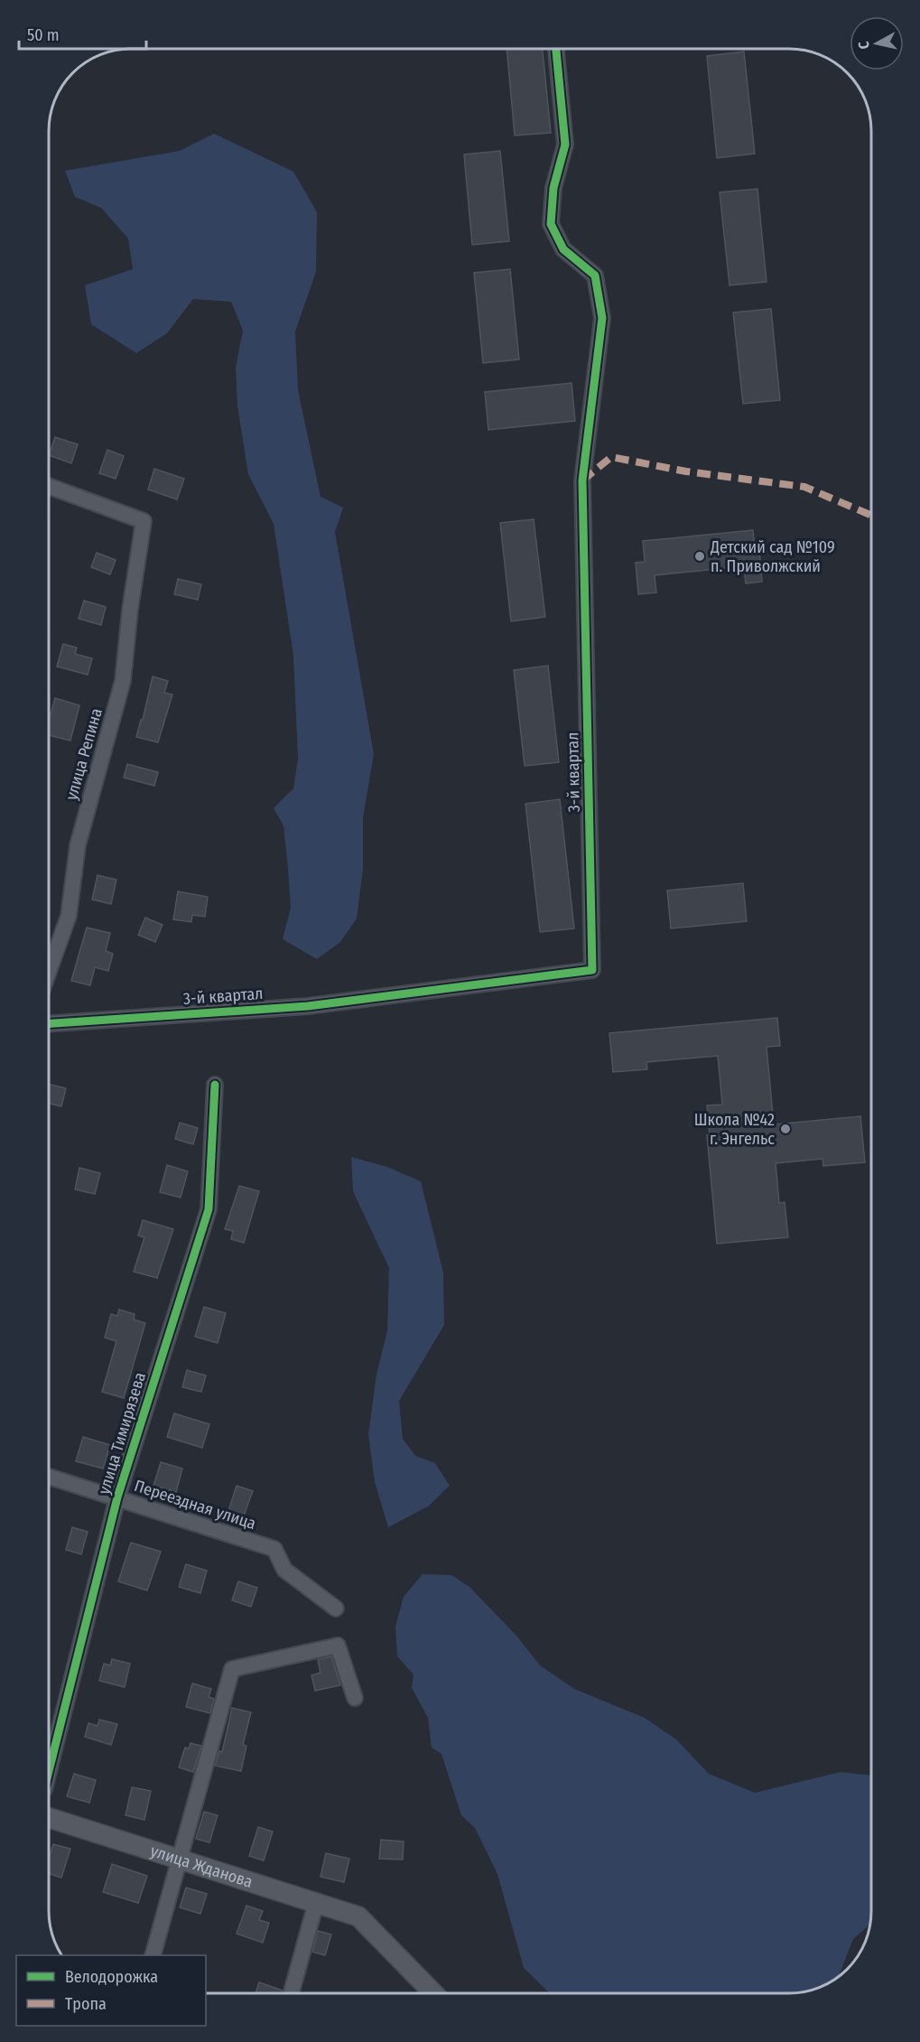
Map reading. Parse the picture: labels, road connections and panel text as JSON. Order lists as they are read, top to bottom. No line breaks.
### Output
{"streets":{"street":["улица Репина","3-й квартал","улица Тимирязева","Переездная улица","улица Жданова"]},"crossings":[["улица Тимирязева","Переездная улица"]],"places":["Детский сад №109 п. Приволжский","Школа №42 г. Энгельс"],"legend":["Велодорожка","Тропа"],"scale_bar":"50 m","north":"left"}
